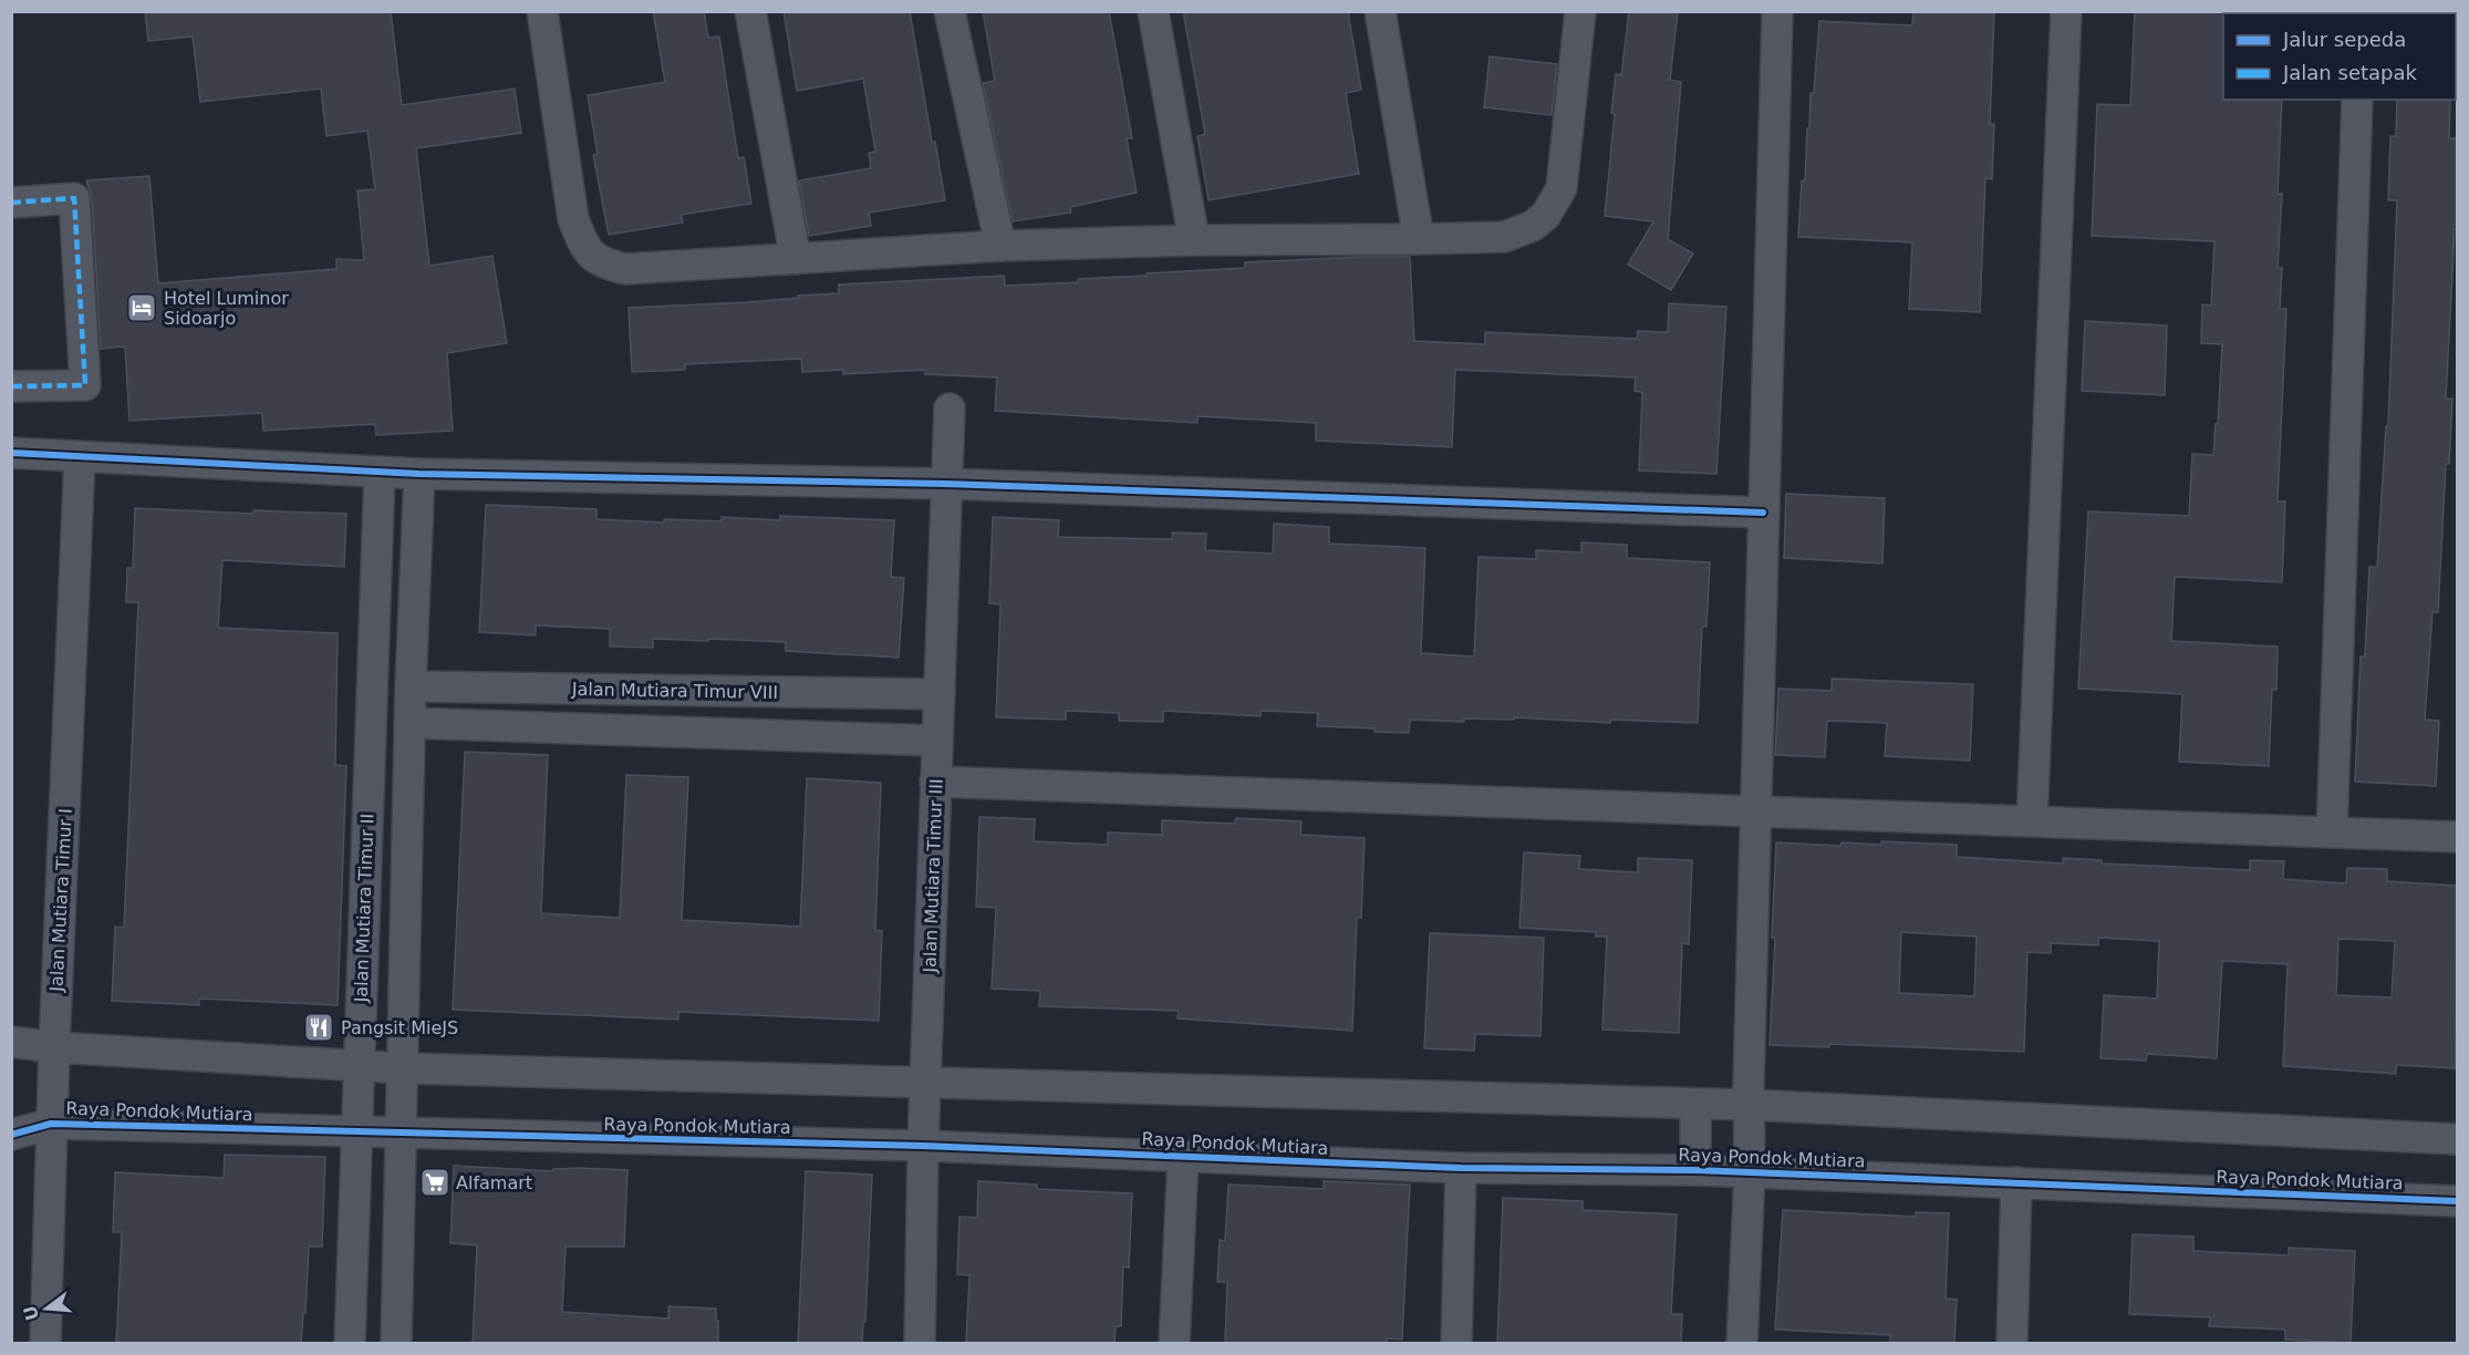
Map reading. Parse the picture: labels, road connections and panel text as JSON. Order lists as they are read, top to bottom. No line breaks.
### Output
{"streets":{"street":["Jalan Mutiara Timur VIII","Jalan Mutiara Timur III","Jalan Mutiara Timur I","Jalan Mutiara Timur II","Raya Pondok Mutiara"]},"crossings":[["Jalan Mutiara Timur VIII","Jalan Mutiara Timur III"],["Jalan Mutiara Timur III","Raya Pondok Mutiara"],["Jalan Mutiara Timur I","Raya Pondok Mutiara"],["Jalan Mutiara Timur II","Raya Pondok Mutiara"]],"places":{"hotel":["Hotel Luminor Sidoarjo"],"restaurant":["Pangsit MieJS"],"supermarket":["Alfamart"]},"legend":["Jalur sepeda","Jalan setapak"],"north":"left"}
